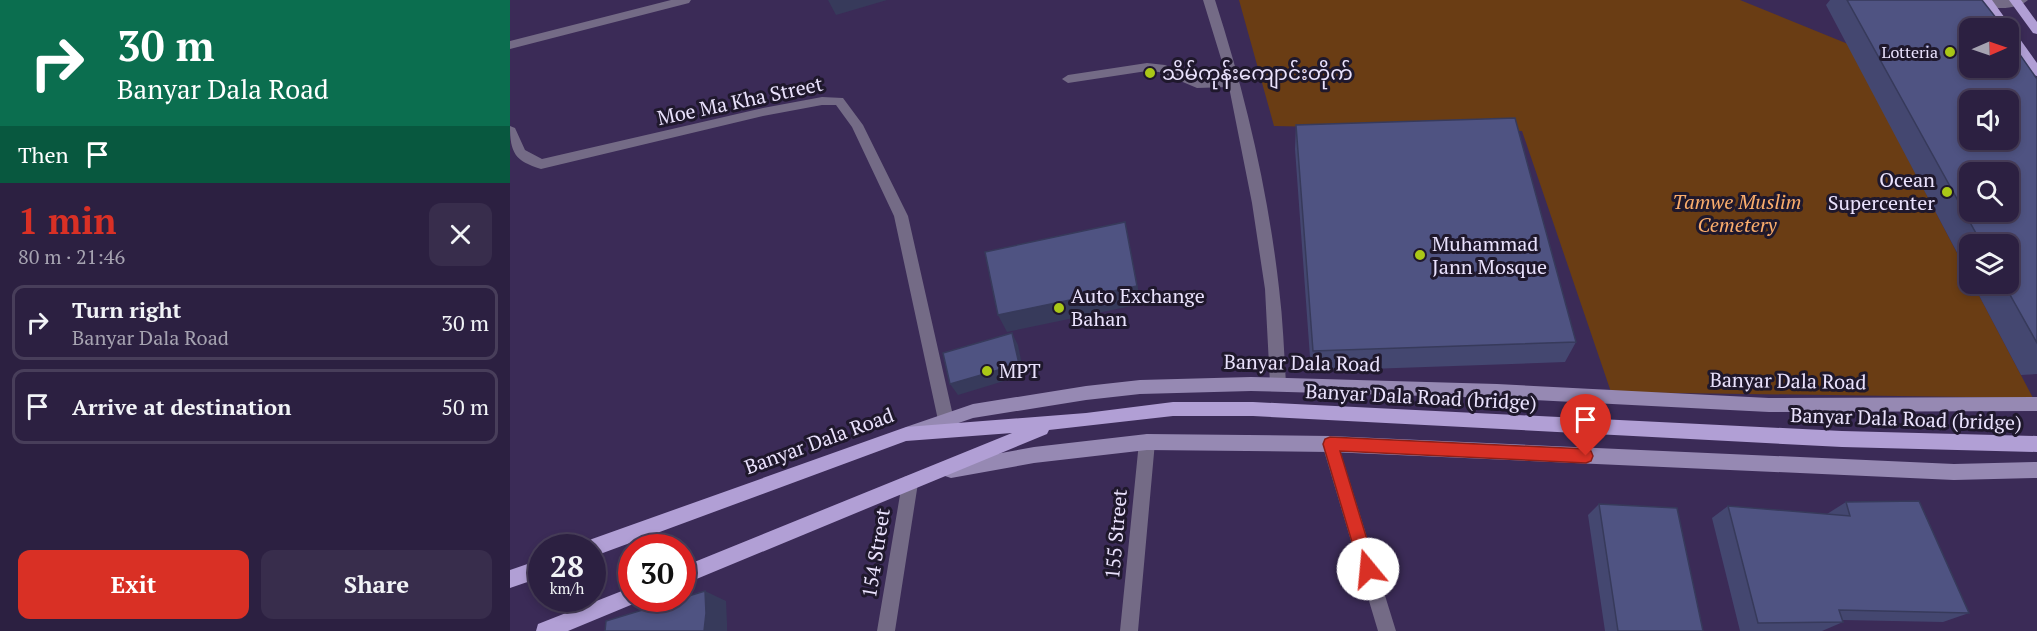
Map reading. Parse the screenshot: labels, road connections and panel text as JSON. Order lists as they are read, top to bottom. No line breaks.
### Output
{"streets":{"main road":["Banyar Dala Road","Banyar Dala Road (bridge)"],"street":["Moe Ma Kha Street","155 Street","154 Street"]},"crossings":[["Moe Ma Kha Street","Banyar Dala Road"]],"parks":["Tamwe Muslim Cemetery"],"places":["Lotteria","သိမ်ကုန်းကျောင်းတိုက်","Ocean Supercenter","Muhammad Jann Mosque","Auto Exchange Bahan","MPT"],"north":"right","page":{"turn":["30 m","Banyar Dala Road"],"then":"Then","heading":["1 min","80 m · 21:46"],"list":[{"name":"Turn right","note":"Banyar Dala Road","value":"30 m"},{"name":"Arrive at destination","value":"50 m"}],"speed":"28 km/h","limit":"30","buttons":["Exit","Share"]}}
